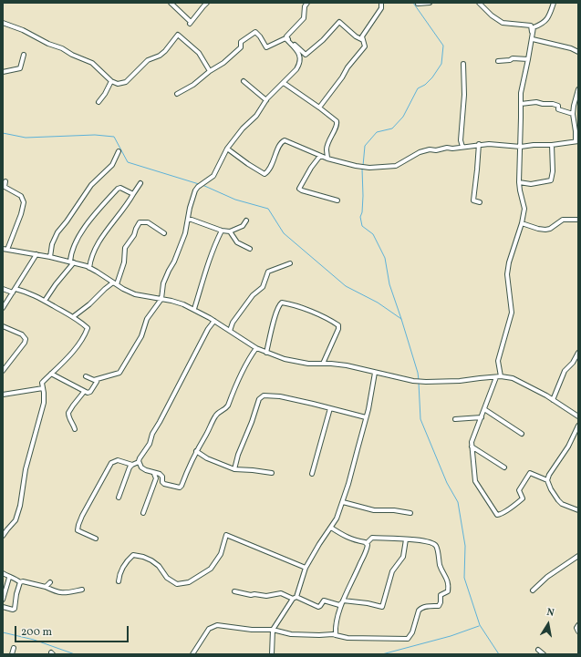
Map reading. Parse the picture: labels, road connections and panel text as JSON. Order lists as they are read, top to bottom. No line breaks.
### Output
{"scale_bar":"200 m","north":"top"}
